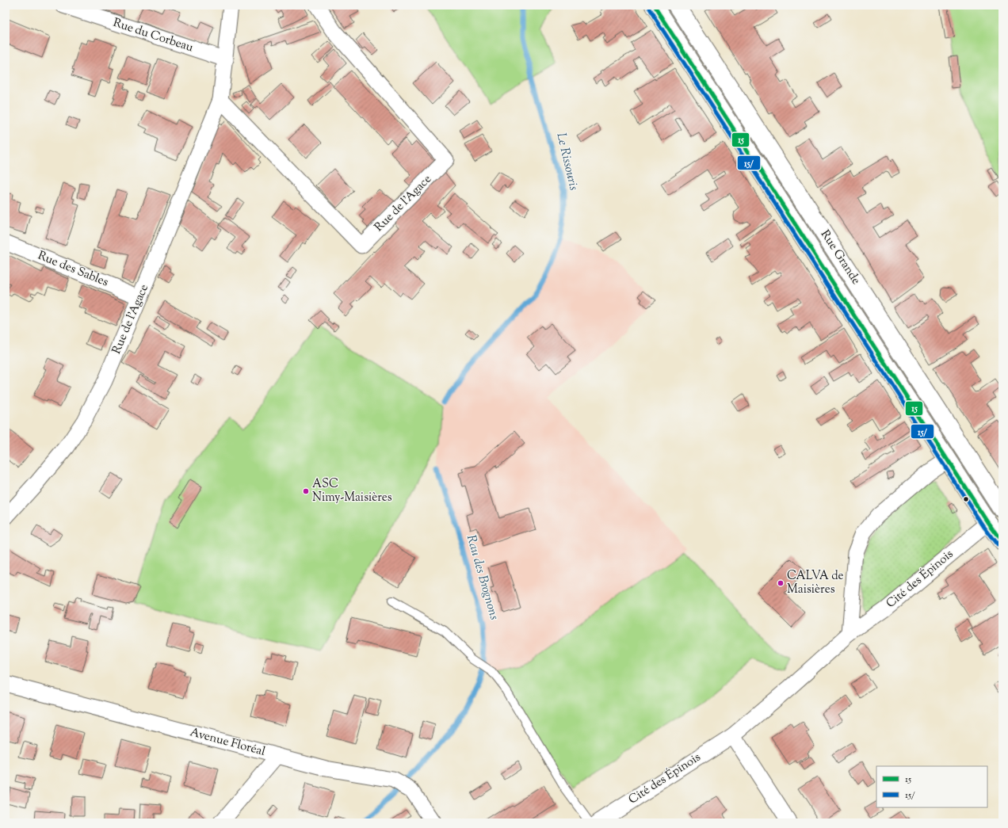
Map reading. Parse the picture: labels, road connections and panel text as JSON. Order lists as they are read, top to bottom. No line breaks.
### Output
{"streets":{"main road":["Rue Grande"],"street":["Rue du Corbeau","Rue de l'Agace","Rue des Sables","Cité des Épinois","Avenue Floréal"]},"crossings":[["Rue du Corbeau","Rue de l'Agace"],["Rue de l'Agace","Rue des Sables"],["Rue Grande","Cité des Épinois"]],"water":["Le Rissouris","Rau des Brognons"],"places":["ASC Nimy-Maisières","CALVA de Maisières"],"lines":["transit line 15","transit line 15/"],"legend":["15","15/"]}
